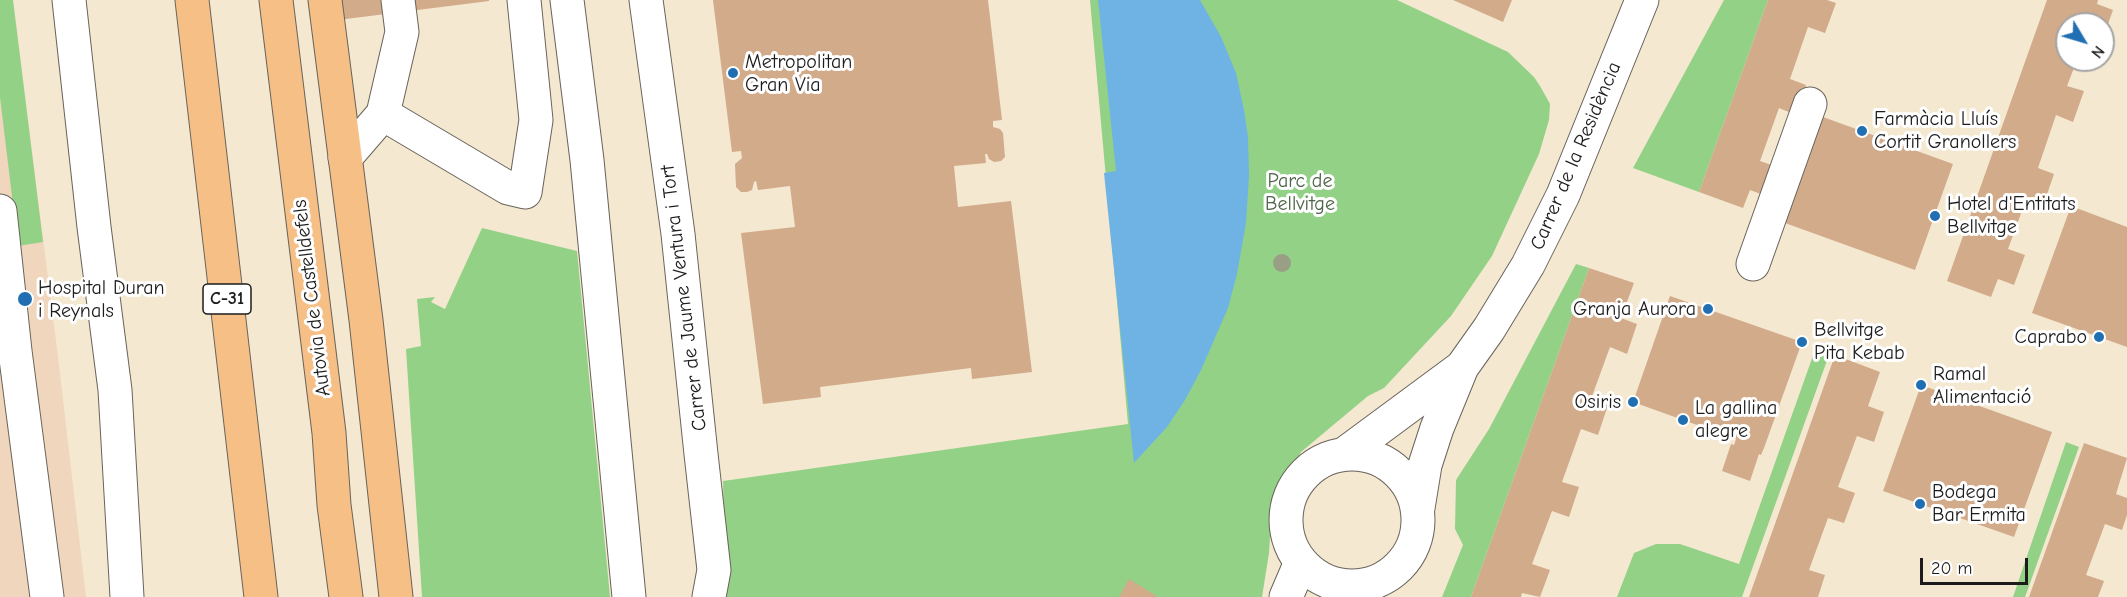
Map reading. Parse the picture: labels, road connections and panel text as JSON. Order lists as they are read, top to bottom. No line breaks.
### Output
{"streets":{"highway":["Autovia de Castelldefels","C-31"],"street":["Carrer de la Residència","Carrer de Jaume Ventura i Tort"]},"parks":["Parc de Bellvitge"],"places":["Metropolitan Gran Via","Farmàcia Lluís Cortit Granollers","Hotel d'Entitats Bellvitge","Hospital Duran i Reynals","Granja Aurora","Caprabo","Bellvitge Pita Kebab","Ramal Alimentació","Osiris","La gallina alegre","Bodega Bar Ermita"],"scale_bar":"20 m","north":"bottom right"}
